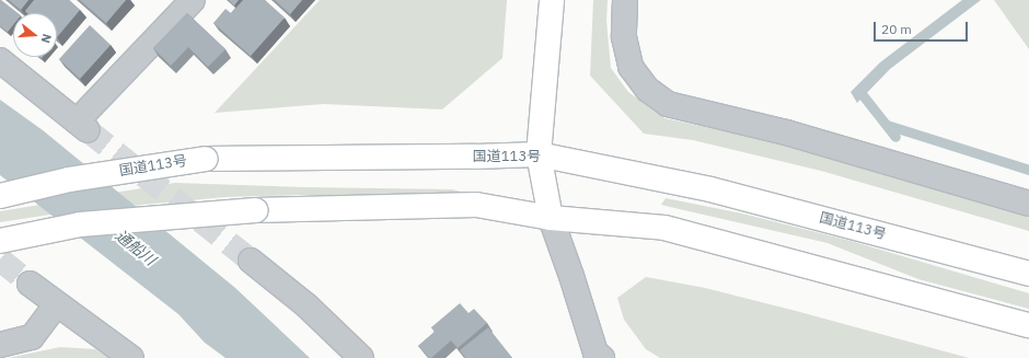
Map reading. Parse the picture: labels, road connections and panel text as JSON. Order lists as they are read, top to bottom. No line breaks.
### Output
{"streets":{"main road":["国道113号"]},"water":["通船川"],"scale_bar":"20 m","north":"right"}
